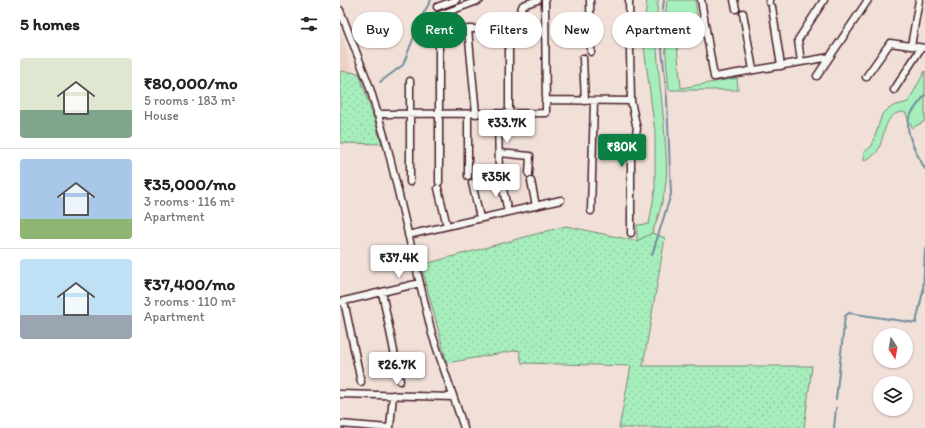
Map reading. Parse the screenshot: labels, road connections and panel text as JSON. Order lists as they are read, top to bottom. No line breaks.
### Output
{"north":"bottom","page":{"heading":"5 homes","chip":["Buy","Rent","Filters","New","Apartment"],"list":[{"name":"₹80,000/mo","note":"5 rooms · 183 m² · House"},{"name":"₹35,000/mo","note":"3 rooms · 116 m² · Apartment"},{"name":"₹37,400/mo","note":"3 rooms · 110 m² · Apartment"}],"price":["₹33.7K","₹80K","₹35K","₹37.4K","₹26.7K"]}}
